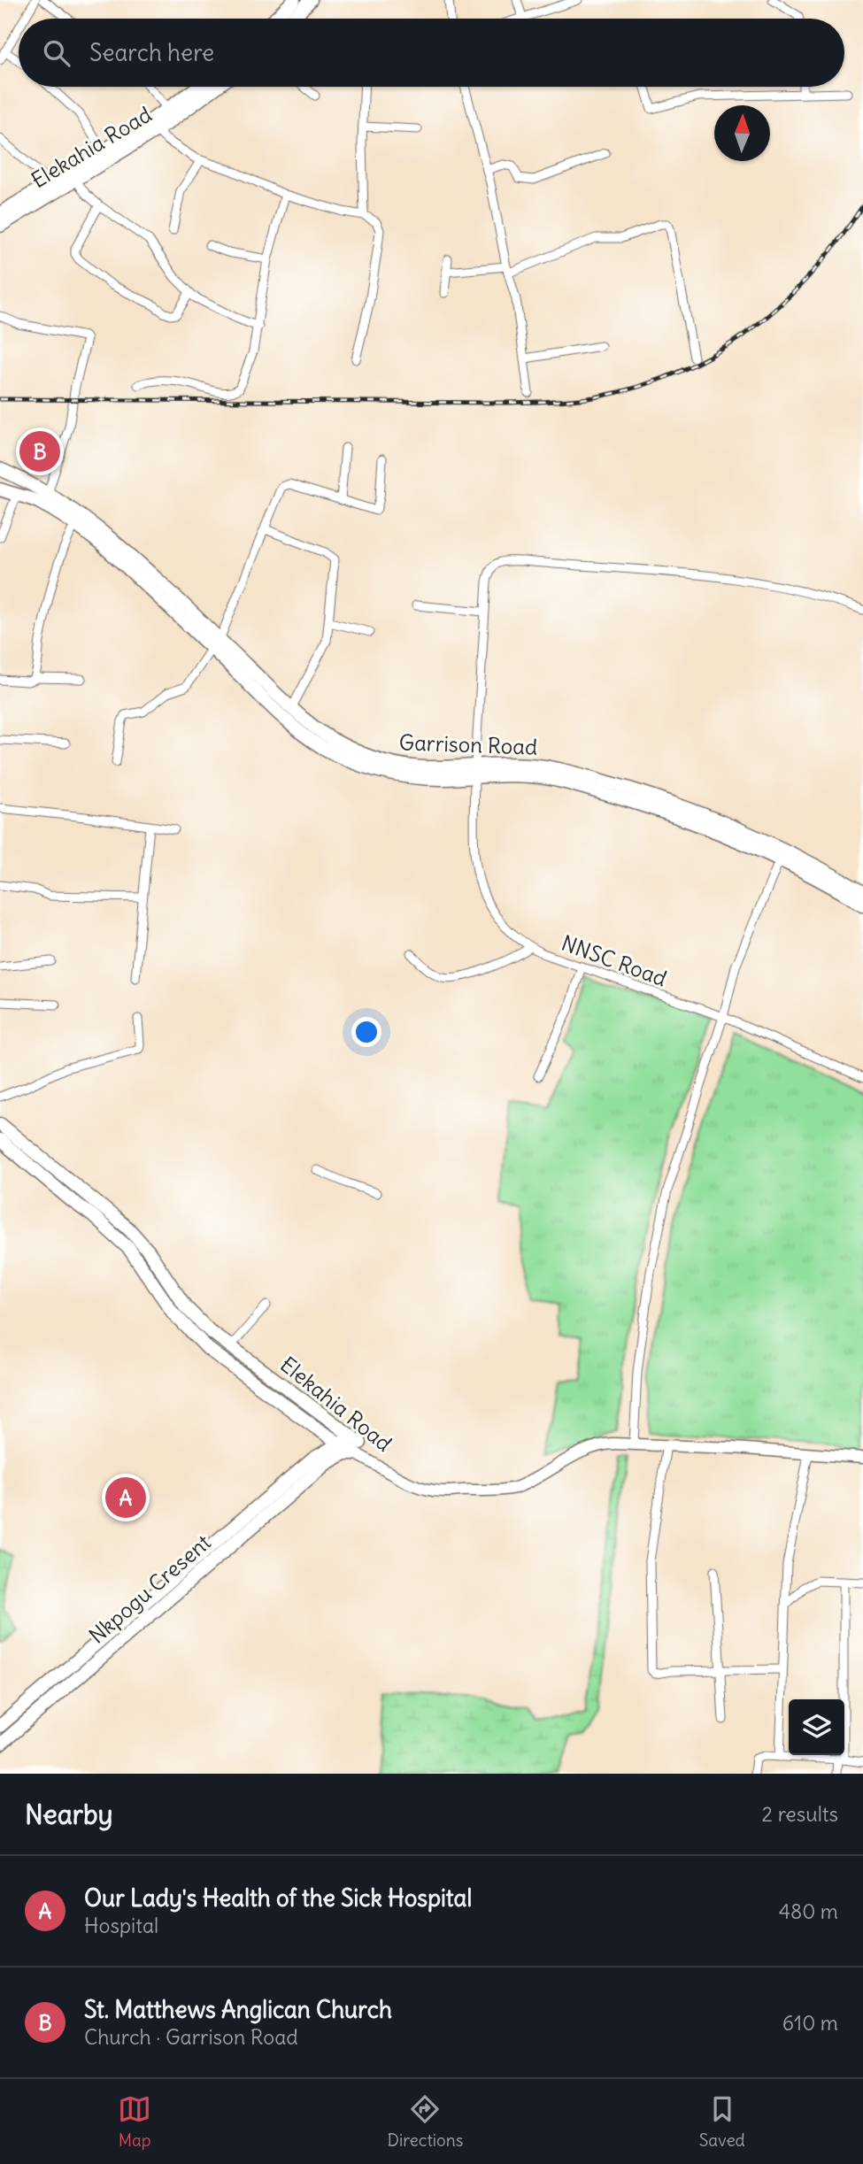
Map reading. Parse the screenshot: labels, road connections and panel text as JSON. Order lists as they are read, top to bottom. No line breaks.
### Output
{"streets":{"main road":["Elekahia Road","Garrison Road","Nkpogu Cresent"],"street":["NNSC Road"]},"crossings":[["Elekahia Road","Nkpogu Cresent"],["Garrison Road","NNSC Road"]],"north":"top","page":{"search":"Search here","pins":["B","A"],"heading":["Nearby","2 results"],"list":[{"mark":"A","name":"Our Lady's Health of the Sick Hospital","note":"Hospital","value":"480 m"},{"mark":"B","name":"St. Matthews Anglican Church","note":"Church · Garrison Road","value":"610 m"}],"nav":["Map","Directions","Saved"]}}
